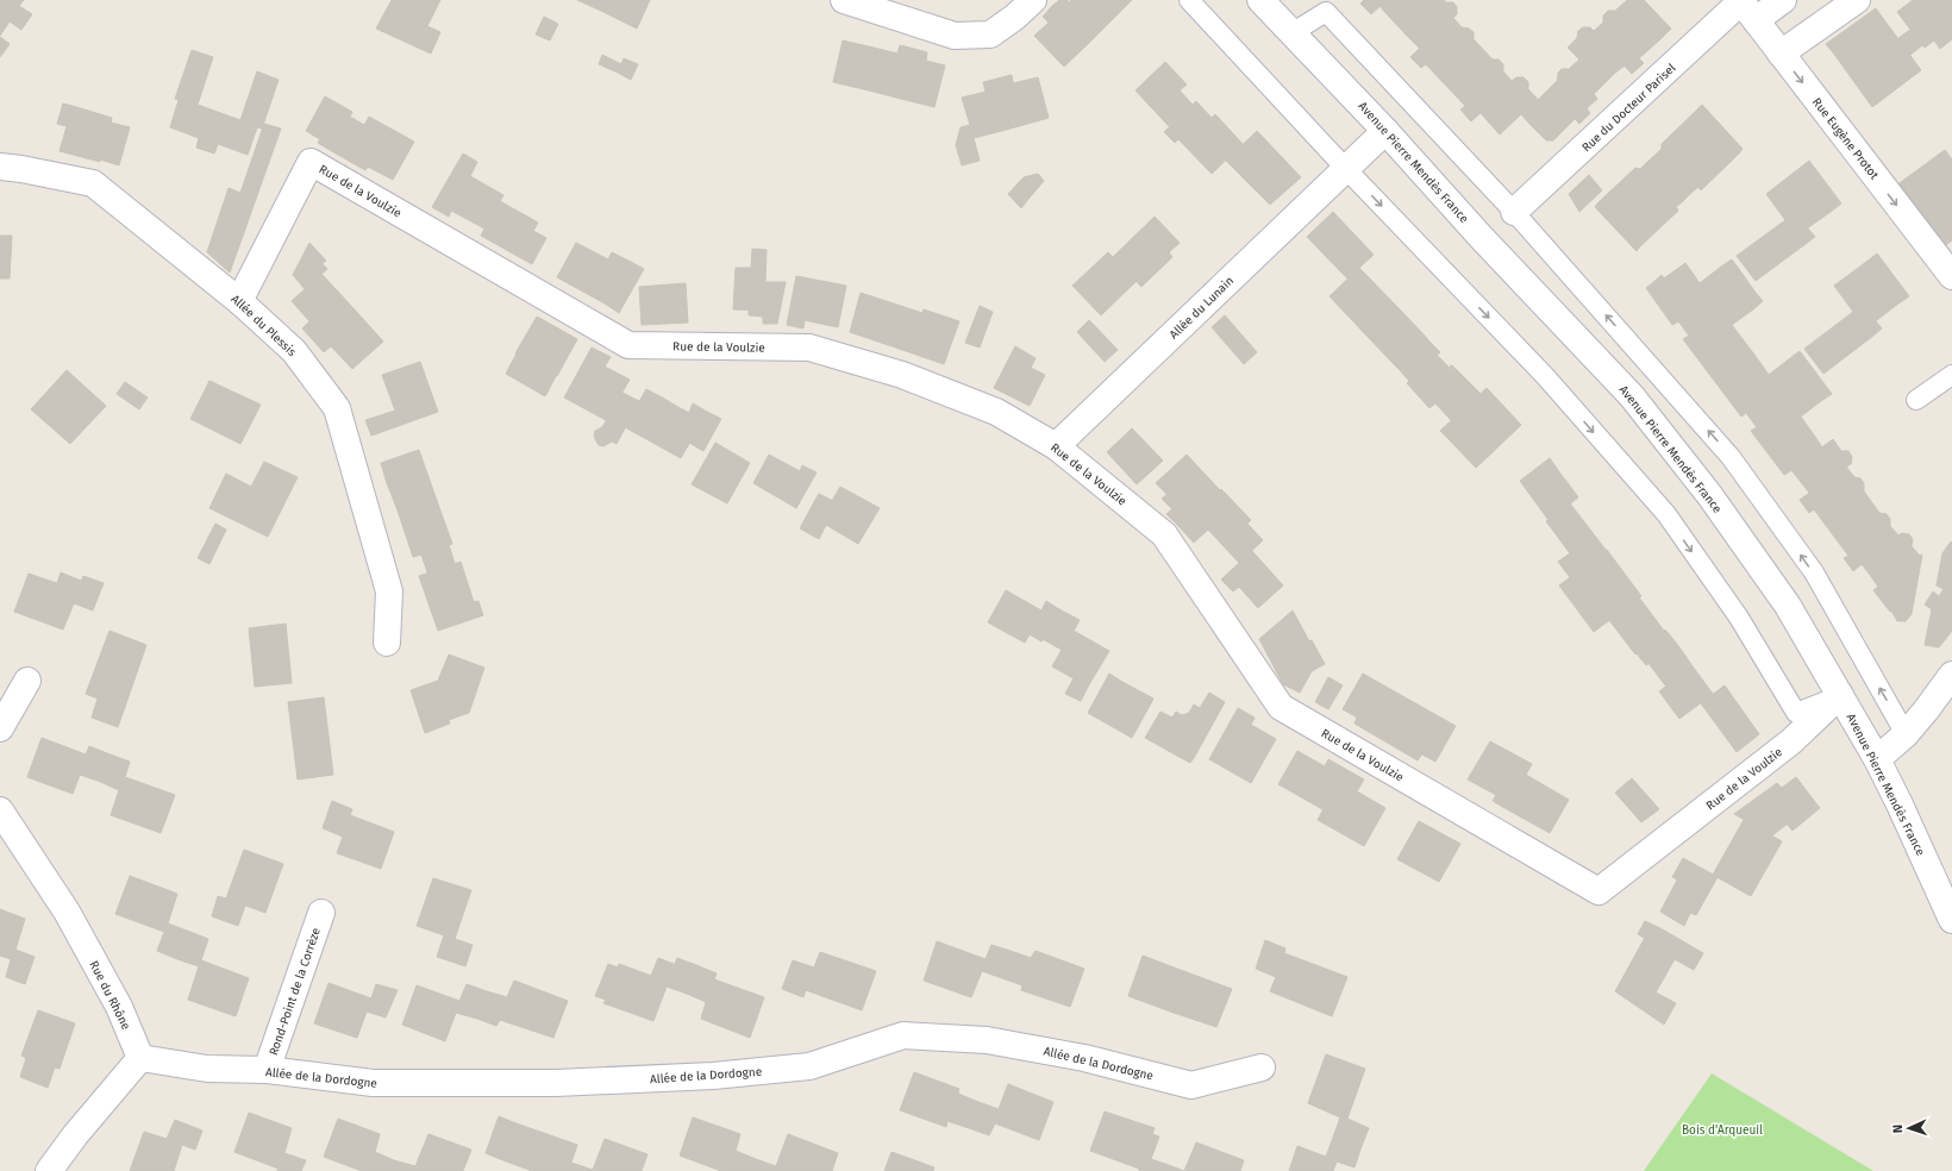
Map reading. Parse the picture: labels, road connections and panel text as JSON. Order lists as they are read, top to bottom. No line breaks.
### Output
{"streets":{"street":["Rue du Docteur Parisel","Rue Eugène Protot","Avenue Pierre Mendès France","Rue de la Voulzie","Allée du Lunain","Allée du Plessis","Rond-Point de la Corrèze","Rue du Rhône","Allée de la Dordogne"]},"crossings":[["Rue du Docteur Parisel","Rue Eugène Protot"],["Avenue Pierre Mendès France","Rue de la Voulzie"],["Avenue Pierre Mendès France","Allée du Lunain"],["Rue de la Voulzie","Allée du Lunain"],["Rue de la Voulzie","Allée du Plessis"],["Rond-Point de la Corrèze","Allée de la Dordogne"],["Rue du Rhône","Allée de la Dordogne"]],"one_way":["Rue Eugène Protot"],"parks":["Bois d'Arqueuil"],"north":"left"}
